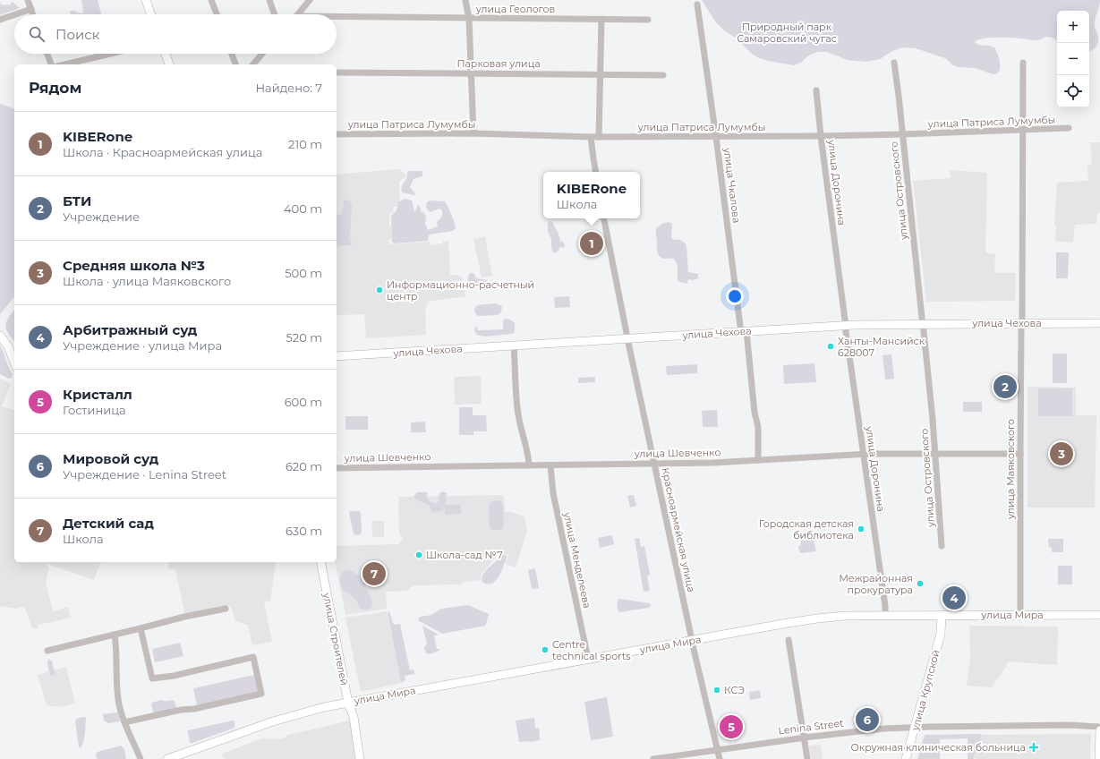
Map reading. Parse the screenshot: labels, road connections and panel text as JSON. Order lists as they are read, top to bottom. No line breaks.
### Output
{"streets":{"main road":["улица Чехова","улица Мира","улица Строителей","улица Крупской"],"street":["улица Геологов","Парковая улица","улица Патриса Лумумбы","улица Доронина","улица Чкалова","улица Островского","улица Шевченко","улица Маяковского","Красноармейская улица","улица Менделеева","Lenina Street"]},"crossings":[["улица Патриса Лумумбы","улица Доронина"],["улица Патриса Лумумбы","улица Чкалова"],["улица Патриса Лумумбы","улица Островского"],["улица Патриса Лумумбы","улица Маяковского"],["улица Доронина","улица Чехова"],["улица Доронина","улица Шевченко"],["улица Доронина","улица Мира"],["улица Чкалова","улица Чехова"],["улица Чкалова","улица Шевченко"],["улица Островского","улица Чехова"],["улица Островского","улица Шевченко"],["улица Чехова","улица Маяковского"],["улица Чехова","Красноармейская улица"],["улица Шевченко","улица Маяковского"],["улица Шевченко","Красноармейская улица"],["улица Шевченко","улица Менделеева"],["улица Маяковского","улица Мира"],["Красноармейская улица","улица Мира"],["Красноармейская улица","Lenina Street"],["улица Менделеева","улица Мира"],["улица Мира","улица Строителей"],["улица Мира","улица Крупской"],["улица Крупской","Lenina Street"]],"parks":["Природный парк Самаровский чугас"],"places":{"other":["Информационно-расчетный центр","Ханты-Мансийск 628007","Городская детская библиотека","Школа-сад №7","Межрайонная прокуратура","Centre technical sports","КСЭ"],"health":["Окружная клиническая больница"]},"page":{"map_buttons":["+","−"],"search":"Поиск","heading":["Рядом","Найдено: 7"],"list":[{"mark":"1","name":"KIBERone","note":"Школа · Красноармейская улица","value":"210 m"},{"mark":"2","name":"БТИ","note":"Учреждение","value":"400 m"},{"mark":"3","name":"Средняя школа №3","note":"Школа · улица Маяковского","value":"500 m"},{"mark":"4","name":"Арбитражный суд","note":"Учреждение · улица Мира","value":"520 m"},{"mark":"5","name":"Кристалл","note":"Гостиница","value":"600 m"},{"mark":"6","name":"Мировой суд","note":"Учреждение · Lenina Street","value":"620 m"},{"mark":"7","name":"Детский сад","note":"Школа","value":"630 m"}],"popup":["KIBERone","Школа"],"pins":["1","2","3","7","4","6","5"]}}
